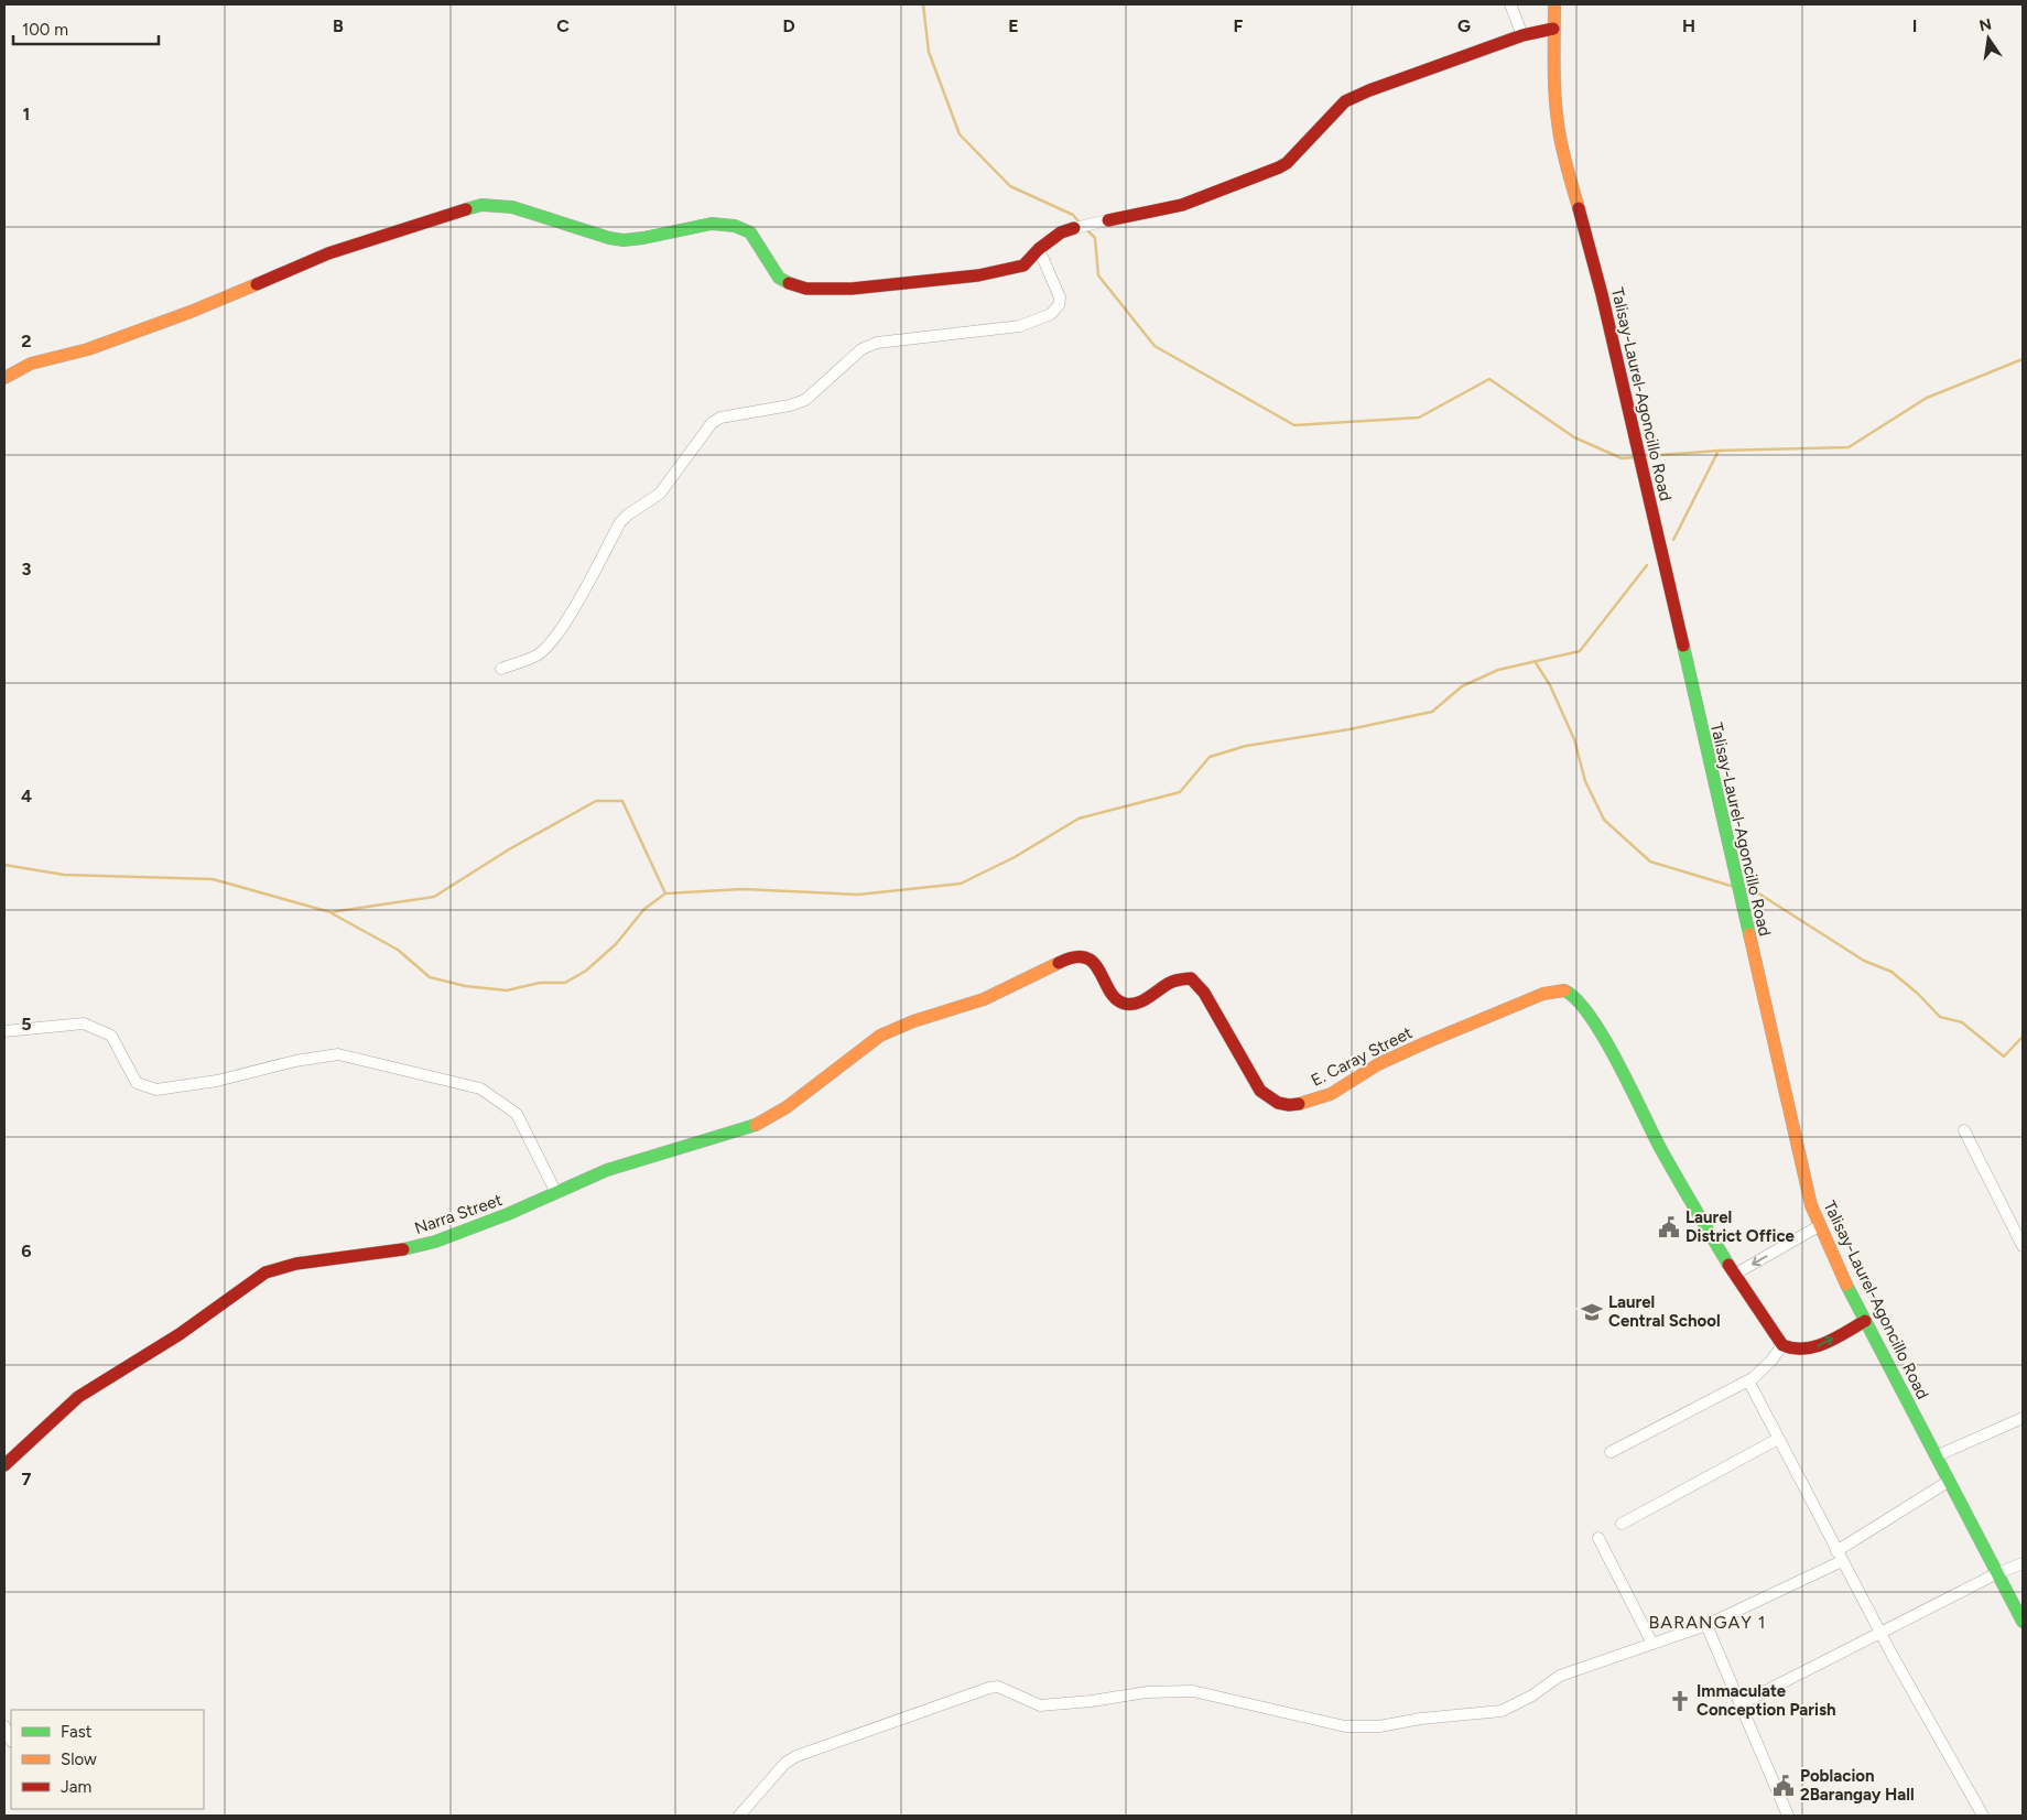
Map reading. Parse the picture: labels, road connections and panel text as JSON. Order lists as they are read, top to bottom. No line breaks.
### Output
{"streets":{"street":["Talisay-Laurel-Agoncillo Road","E. Caray Street","Narra Street"]},"crossings":[["E. Caray Street","Narra Street"]],"districts":["BARANGAY 1"],"places":{"public building":["Laurel District Office","Poblacion 2Barangay Hall"],"school or university":["Laurel Central School"],"church":["Immaculate Conception Parish"]},"legend":["Fast","Slow","Jam"],"scale_bar":"100 m","north":"top","grid":{"columns":["B","C","D","E","F","G","H","I"],"rows":["1","2","3","4","5","6","7"]}}
